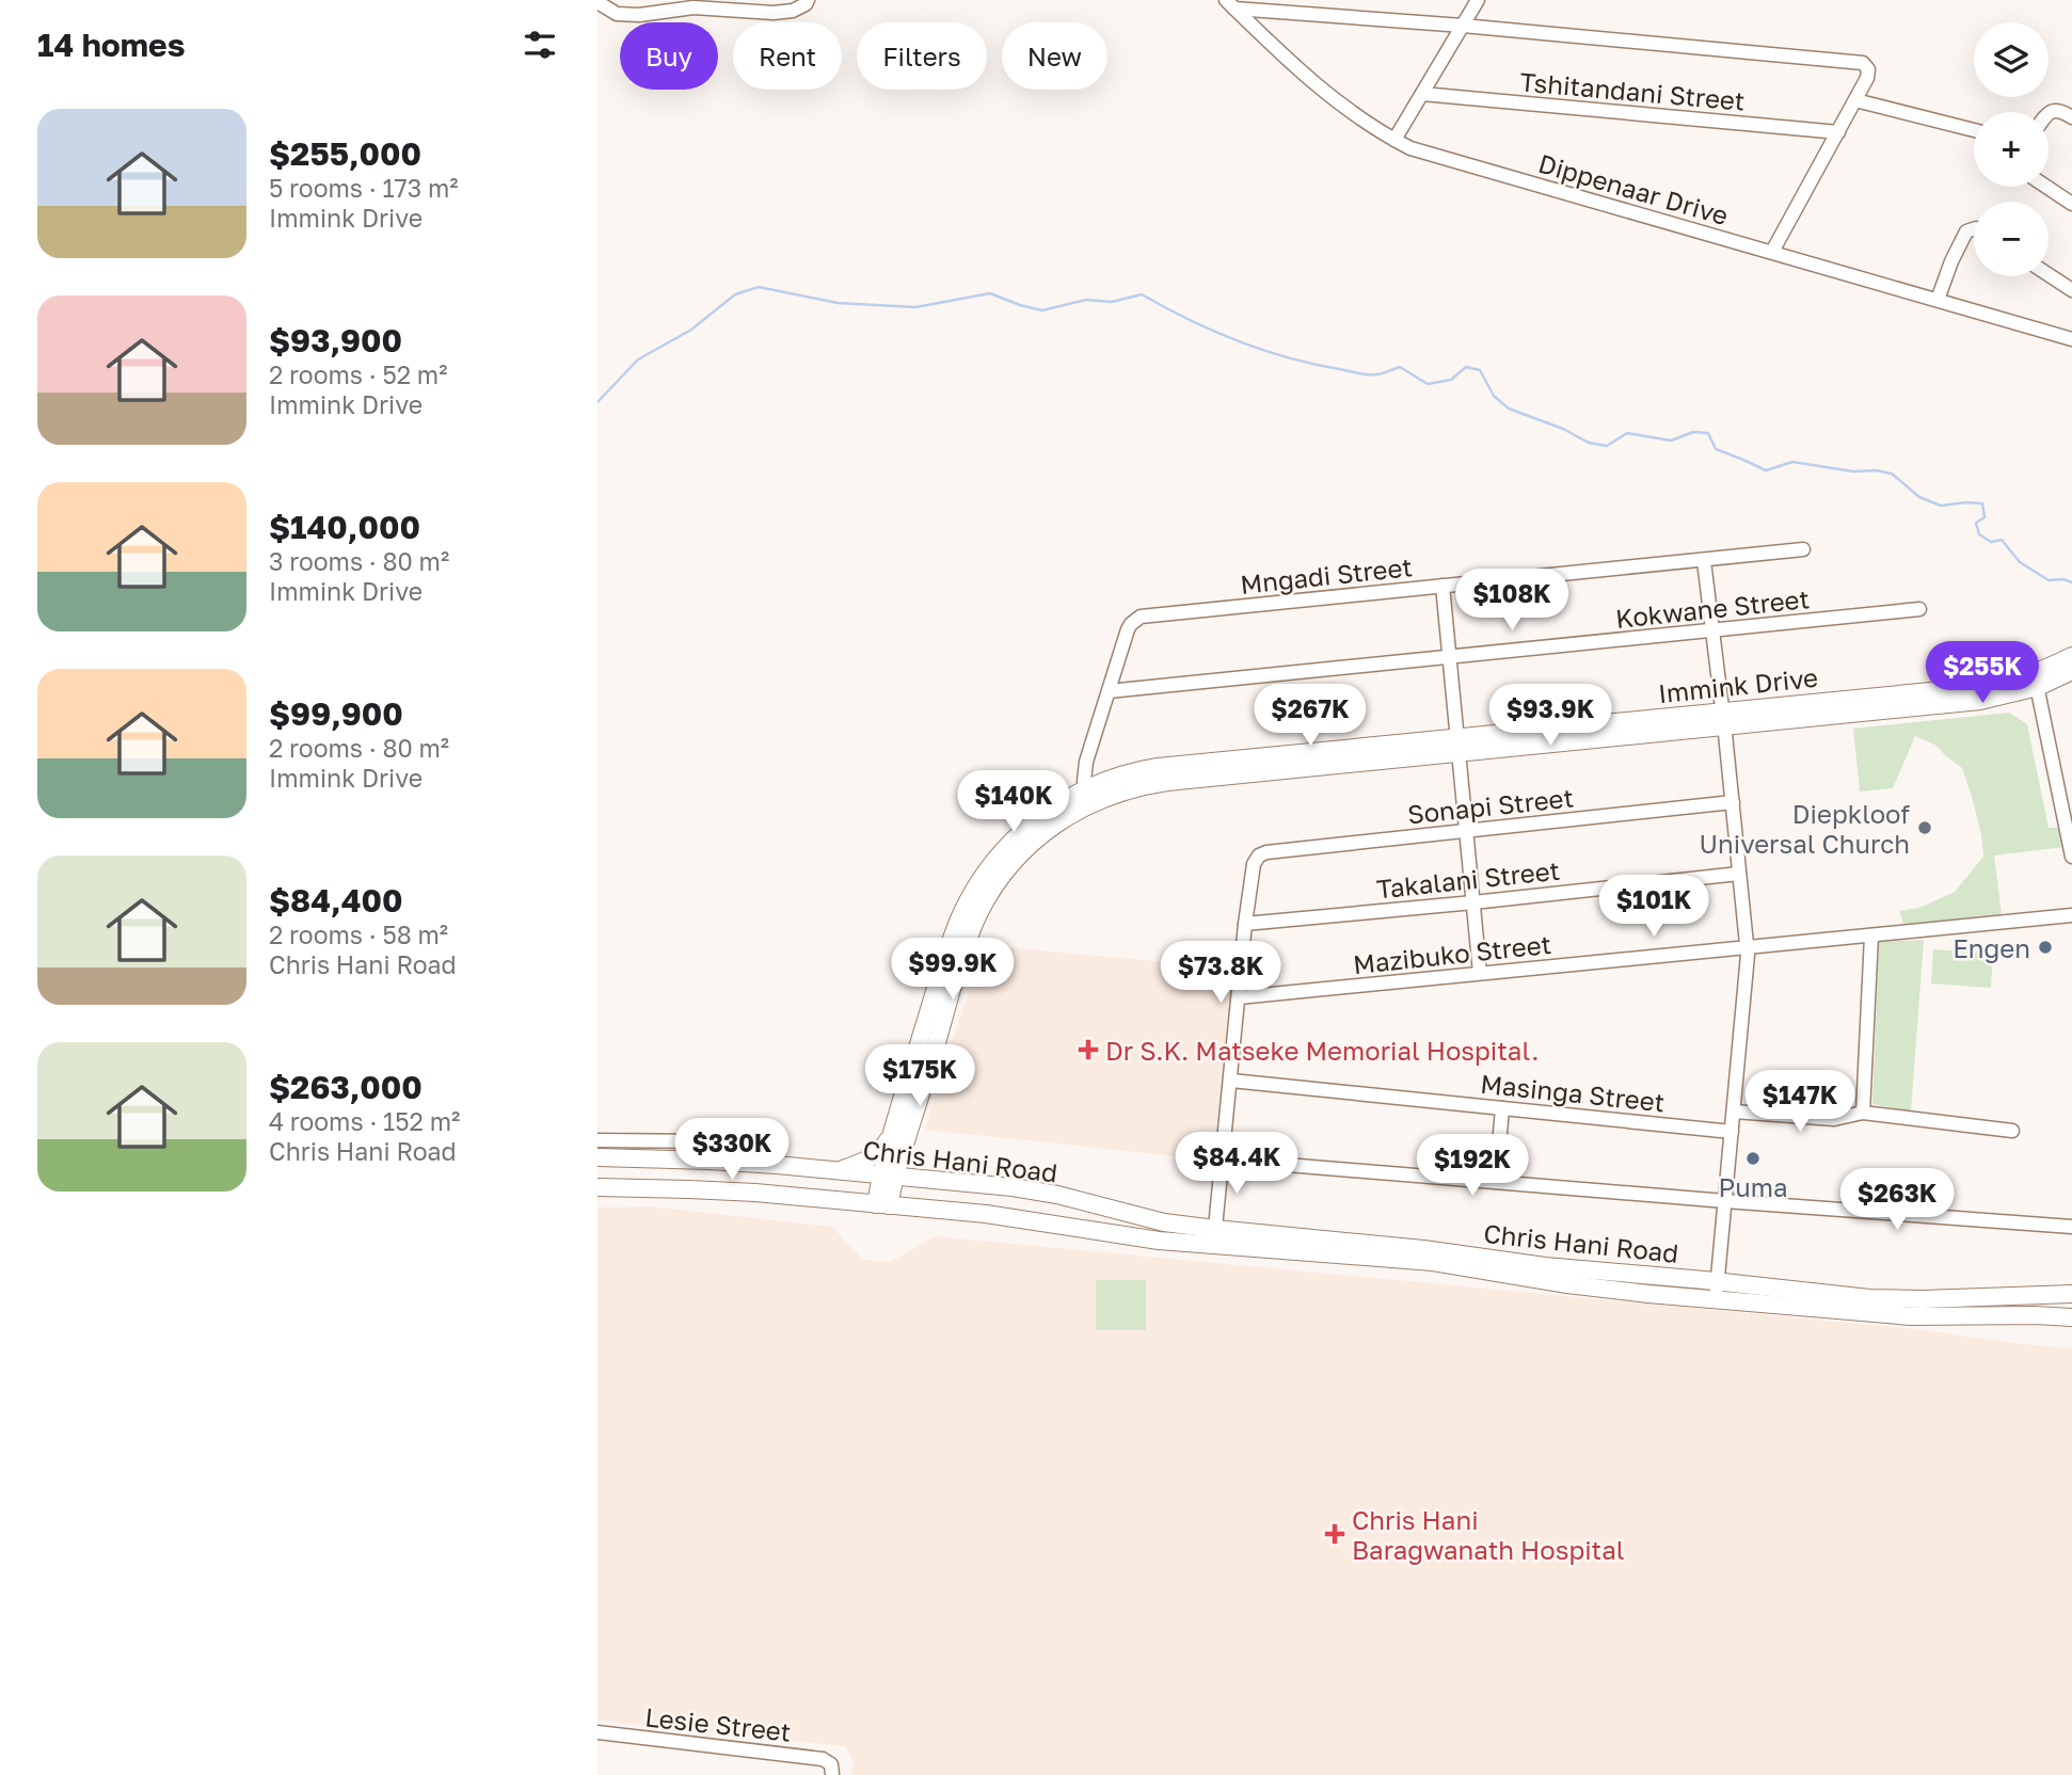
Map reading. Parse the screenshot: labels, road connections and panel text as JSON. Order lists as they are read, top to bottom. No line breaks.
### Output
{"streets":{"main road":["Immink Drive","Chris Hani Road"],"street":["Tshitandani Street","Dippenaar Drive","Mngadi Street","Kokwane Street","Sonapi Street","Takalani Street","Mazibuko Street","Masinga Street","Lesie Street"]},"crossings":[["Mngadi Street","Kokwane Street"],["Mngadi Street","Immink Drive"],["Immink Drive","Chris Hani Road"],["Sonapi Street","Takalani Street"]],"places":{"other":["Diepkloof Universal Church","Engen","Puma"],"health":["Dr S.K. Matseke Memorial Hospital.","Chris Hani Baragwanath Hospital"]},"page":{"heading":"14 homes","map_buttons":["+","−"],"chip":["Buy","Rent","Filters","New"],"list":[{"name":"$255,000","note":"5 rooms · 173 m² · Immink Drive"},{"name":"$93,900","note":"2 rooms · 52 m² · Immink Drive"},{"name":"$140,000","note":"3 rooms · 80 m² · Immink Drive"},{"name":"$99,900","note":"2 rooms · 80 m² · Immink Drive"},{"name":"$84,400","note":"2 rooms · 58 m² · Chris Hani Road"},{"name":"$263,000","note":"4 rooms · 152 m² · Chris Hani Road"}],"price":["$108K","$255K","$267K","$93.9K","$140K","$101K","$99.9K","$73.8K","$175K","$147K","$330K","$84.4K","$192K","$263K"]}}
